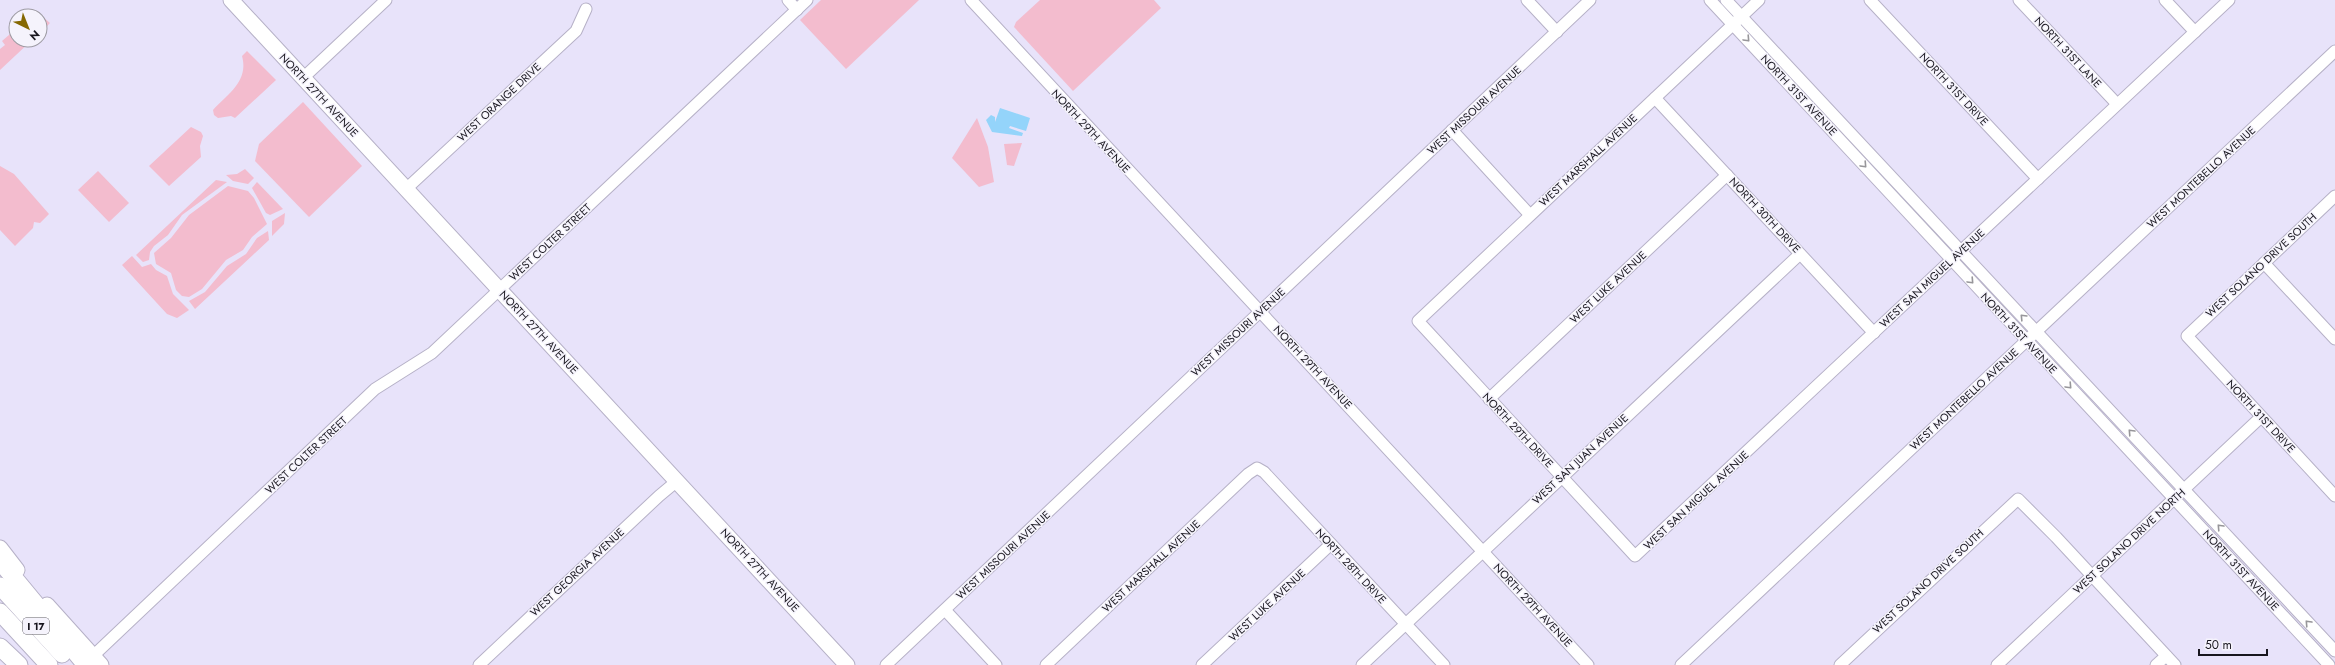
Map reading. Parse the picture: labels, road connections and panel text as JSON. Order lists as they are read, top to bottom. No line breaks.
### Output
{"streets":{"highway":["I 17"],"main road":["NORTH 27TH AVENUE"],"street":["NORTH 31ST LANE","NORTH 31ST DRIVE","NORTH 31ST AVENUE","WEST ORANGE DRIVE","WEST MISSOURI AVENUE","NORTH 29TH AVENUE","WEST MARSHALL AVENUE","WEST MONTEBELLO AVENUE","NORTH 30TH DRIVE","WEST COLTER STREET","WEST SOLANO DRIVE SOUTH","WEST SAN MIGUEL AVENUE","WEST LUKE AVENUE","NORTH 29TH DRIVE","WEST SAN JUAN AVENUE","WEST SOLANO DRIVE NORTH","NORTH 28TH DRIVE","WEST GEORGIA AVENUE"]},"crossings":[["NORTH 31ST LANE","WEST SAN MIGUEL AVENUE"],["NORTH 31ST DRIVE","WEST SOLANO DRIVE SOUTH"],["NORTH 31ST DRIVE","WEST SAN MIGUEL AVENUE"],["NORTH 31ST DRIVE","WEST SOLANO DRIVE NORTH"],["NORTH 27TH AVENUE","WEST ORANGE DRIVE"],["NORTH 27TH AVENUE","WEST COLTER STREET"],["NORTH 27TH AVENUE","WEST GEORGIA AVENUE"],["NORTH 31ST AVENUE","WEST MARSHALL AVENUE"],["NORTH 31ST AVENUE","WEST MONTEBELLO AVENUE"],["NORTH 31ST AVENUE","WEST SAN MIGUEL AVENUE"],["NORTH 31ST AVENUE","WEST SOLANO DRIVE NORTH"],["WEST MISSOURI AVENUE","NORTH 29TH AVENUE"],["NORTH 29TH AVENUE","WEST SAN JUAN AVENUE"],["WEST MARSHALL AVENUE","NORTH 30TH DRIVE"],["WEST MARSHALL AVENUE","NORTH 29TH DRIVE"],["WEST MARSHALL AVENUE","NORTH 28TH DRIVE"],["NORTH 30TH DRIVE","WEST SAN MIGUEL AVENUE"],["NORTH 30TH DRIVE","WEST LUKE AVENUE"],["NORTH 30TH DRIVE","WEST SAN JUAN AVENUE"],["WEST SOLANO DRIVE SOUTH","WEST SOLANO DRIVE NORTH"],["WEST SAN MIGUEL AVENUE","NORTH 29TH DRIVE"],["WEST LUKE AVENUE","NORTH 29TH DRIVE"],["WEST LUKE AVENUE","NORTH 28TH DRIVE"],["NORTH 29TH DRIVE","WEST SAN JUAN AVENUE"],["WEST SAN JUAN AVENUE","NORTH 28TH DRIVE"]],"scale_bar":"50 m","north":"bottom right"}
